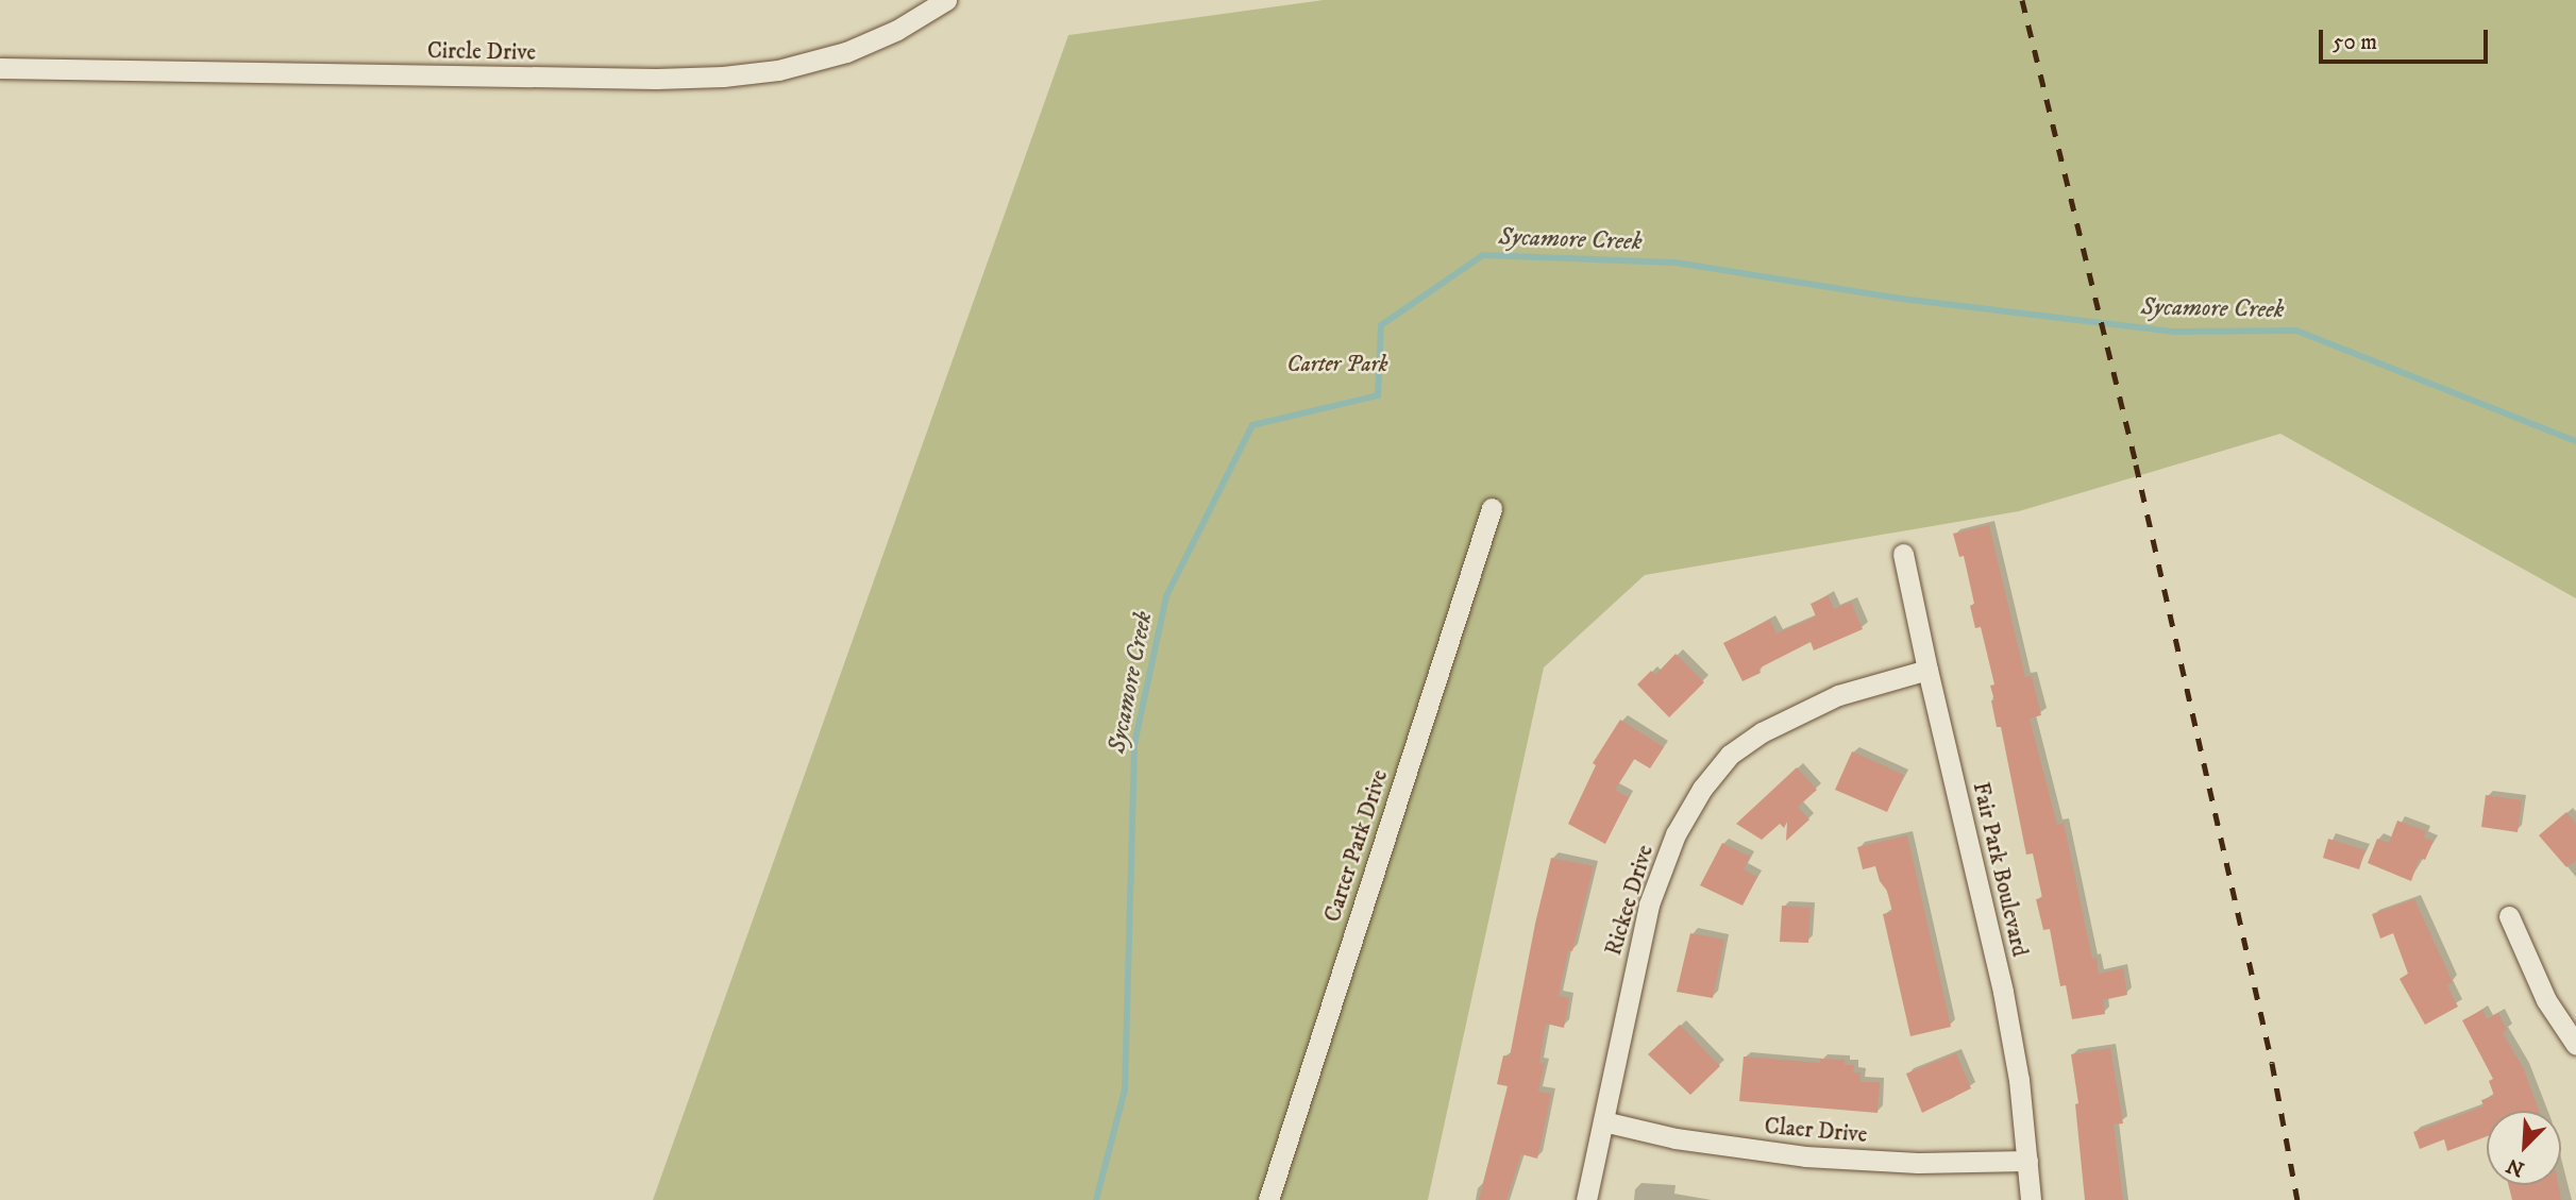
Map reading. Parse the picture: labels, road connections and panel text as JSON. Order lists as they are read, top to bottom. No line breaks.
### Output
{"streets":{"street":["Circle Drive","Carter Park Drive","Fair Park Boulevard","Rickee Drive","Claer Drive"]},"crossings":[["Fair Park Boulevard","Rickee Drive"],["Fair Park Boulevard","Claer Drive"],["Rickee Drive","Claer Drive"]],"water":["Sycamore Creek"],"parks":["Carter Park"],"scale_bar":"50 m","north":"bottom left"}
